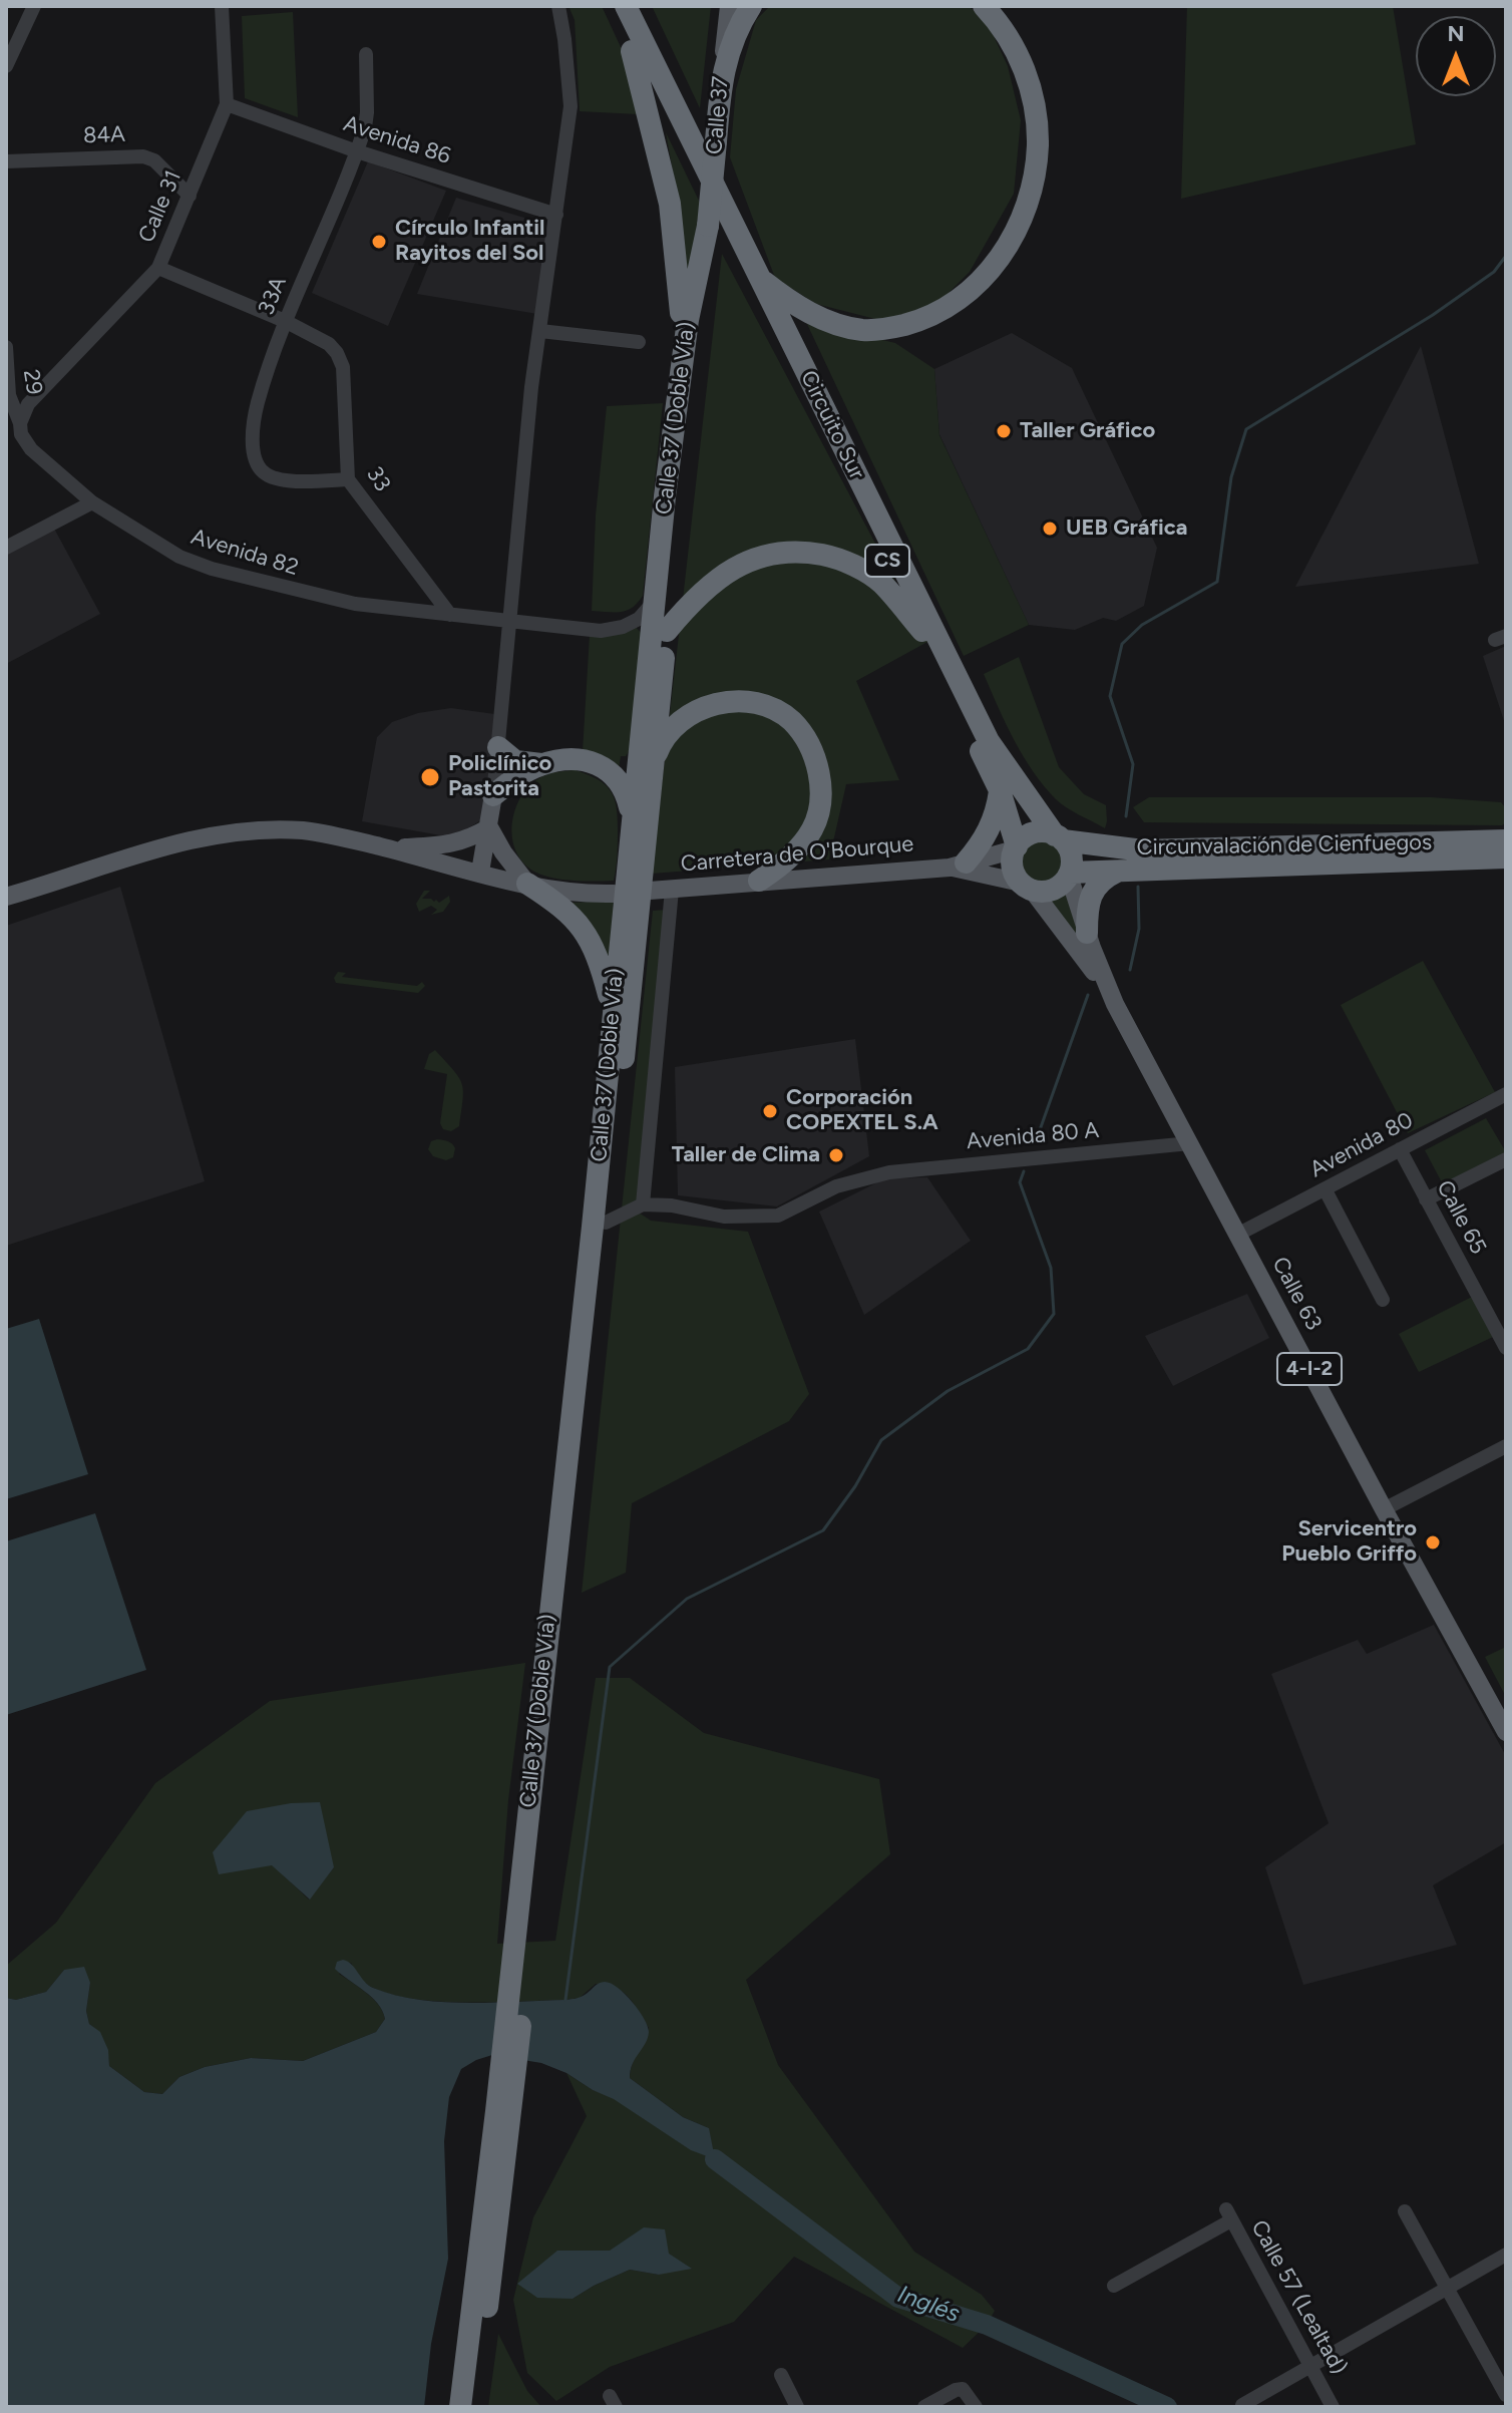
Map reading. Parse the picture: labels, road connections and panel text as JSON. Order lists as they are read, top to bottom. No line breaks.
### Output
{"streets":{"highway":["Calle 37","Calle 37 (Doble Vía)","Circuito Sur","CS","Circunvalación de Cienfuegos"],"main road":["Carretera de O'Bourque","Calle 63","4-I-2"],"street":["84A","Avenida 86","Calle 31","33A","29","33","Avenida 82","Avenida 80 A","Avenida 80","Calle 65","Calle 57 (Lealtad)"]},"crossings":[["Calle 37","Calle 37 (Doble Vía)"],["84A","Calle 31"],["Avenida 86","Calle 31"],["Avenida 86","33A"],["Calle 31","29"],["Calle 31","33"],["Calle 31","Avenida 82"],["33A","33"],["29","Avenida 82"],["Calle 37 (Doble Vía)","Avenida 82"],["Circuito Sur","CS"],["Circuito Sur","Circunvalación de Cienfuegos"],["Circuito Sur","Carretera de O'Bourque"],["Circuito Sur","Calle 63"],["33","Avenida 82"],["CS","Circunvalación de Cienfuegos"],["CS","Carretera de O'Bourque"],["CS","Calle 63"],["Circunvalación de Cienfuegos","Carretera de O'Bourque"],["Circunvalación de Cienfuegos","Calle 63"],["Carretera de O'Bourque","Calle 63"],["Avenida 80 A","Calle 63"],["Avenida 80","Calle 65"],["Avenida 80","Calle 63"]],"water":["Inglés"],"places":["Círculo Infantil Rayitos del Sol","Taller Gráfico","UEB Gráfica","Policlínico Pastorita","Corporación COPEXTEL S.A","Taller de Clima","Servicentro Pueblo Griffo"],"north":"top"}
